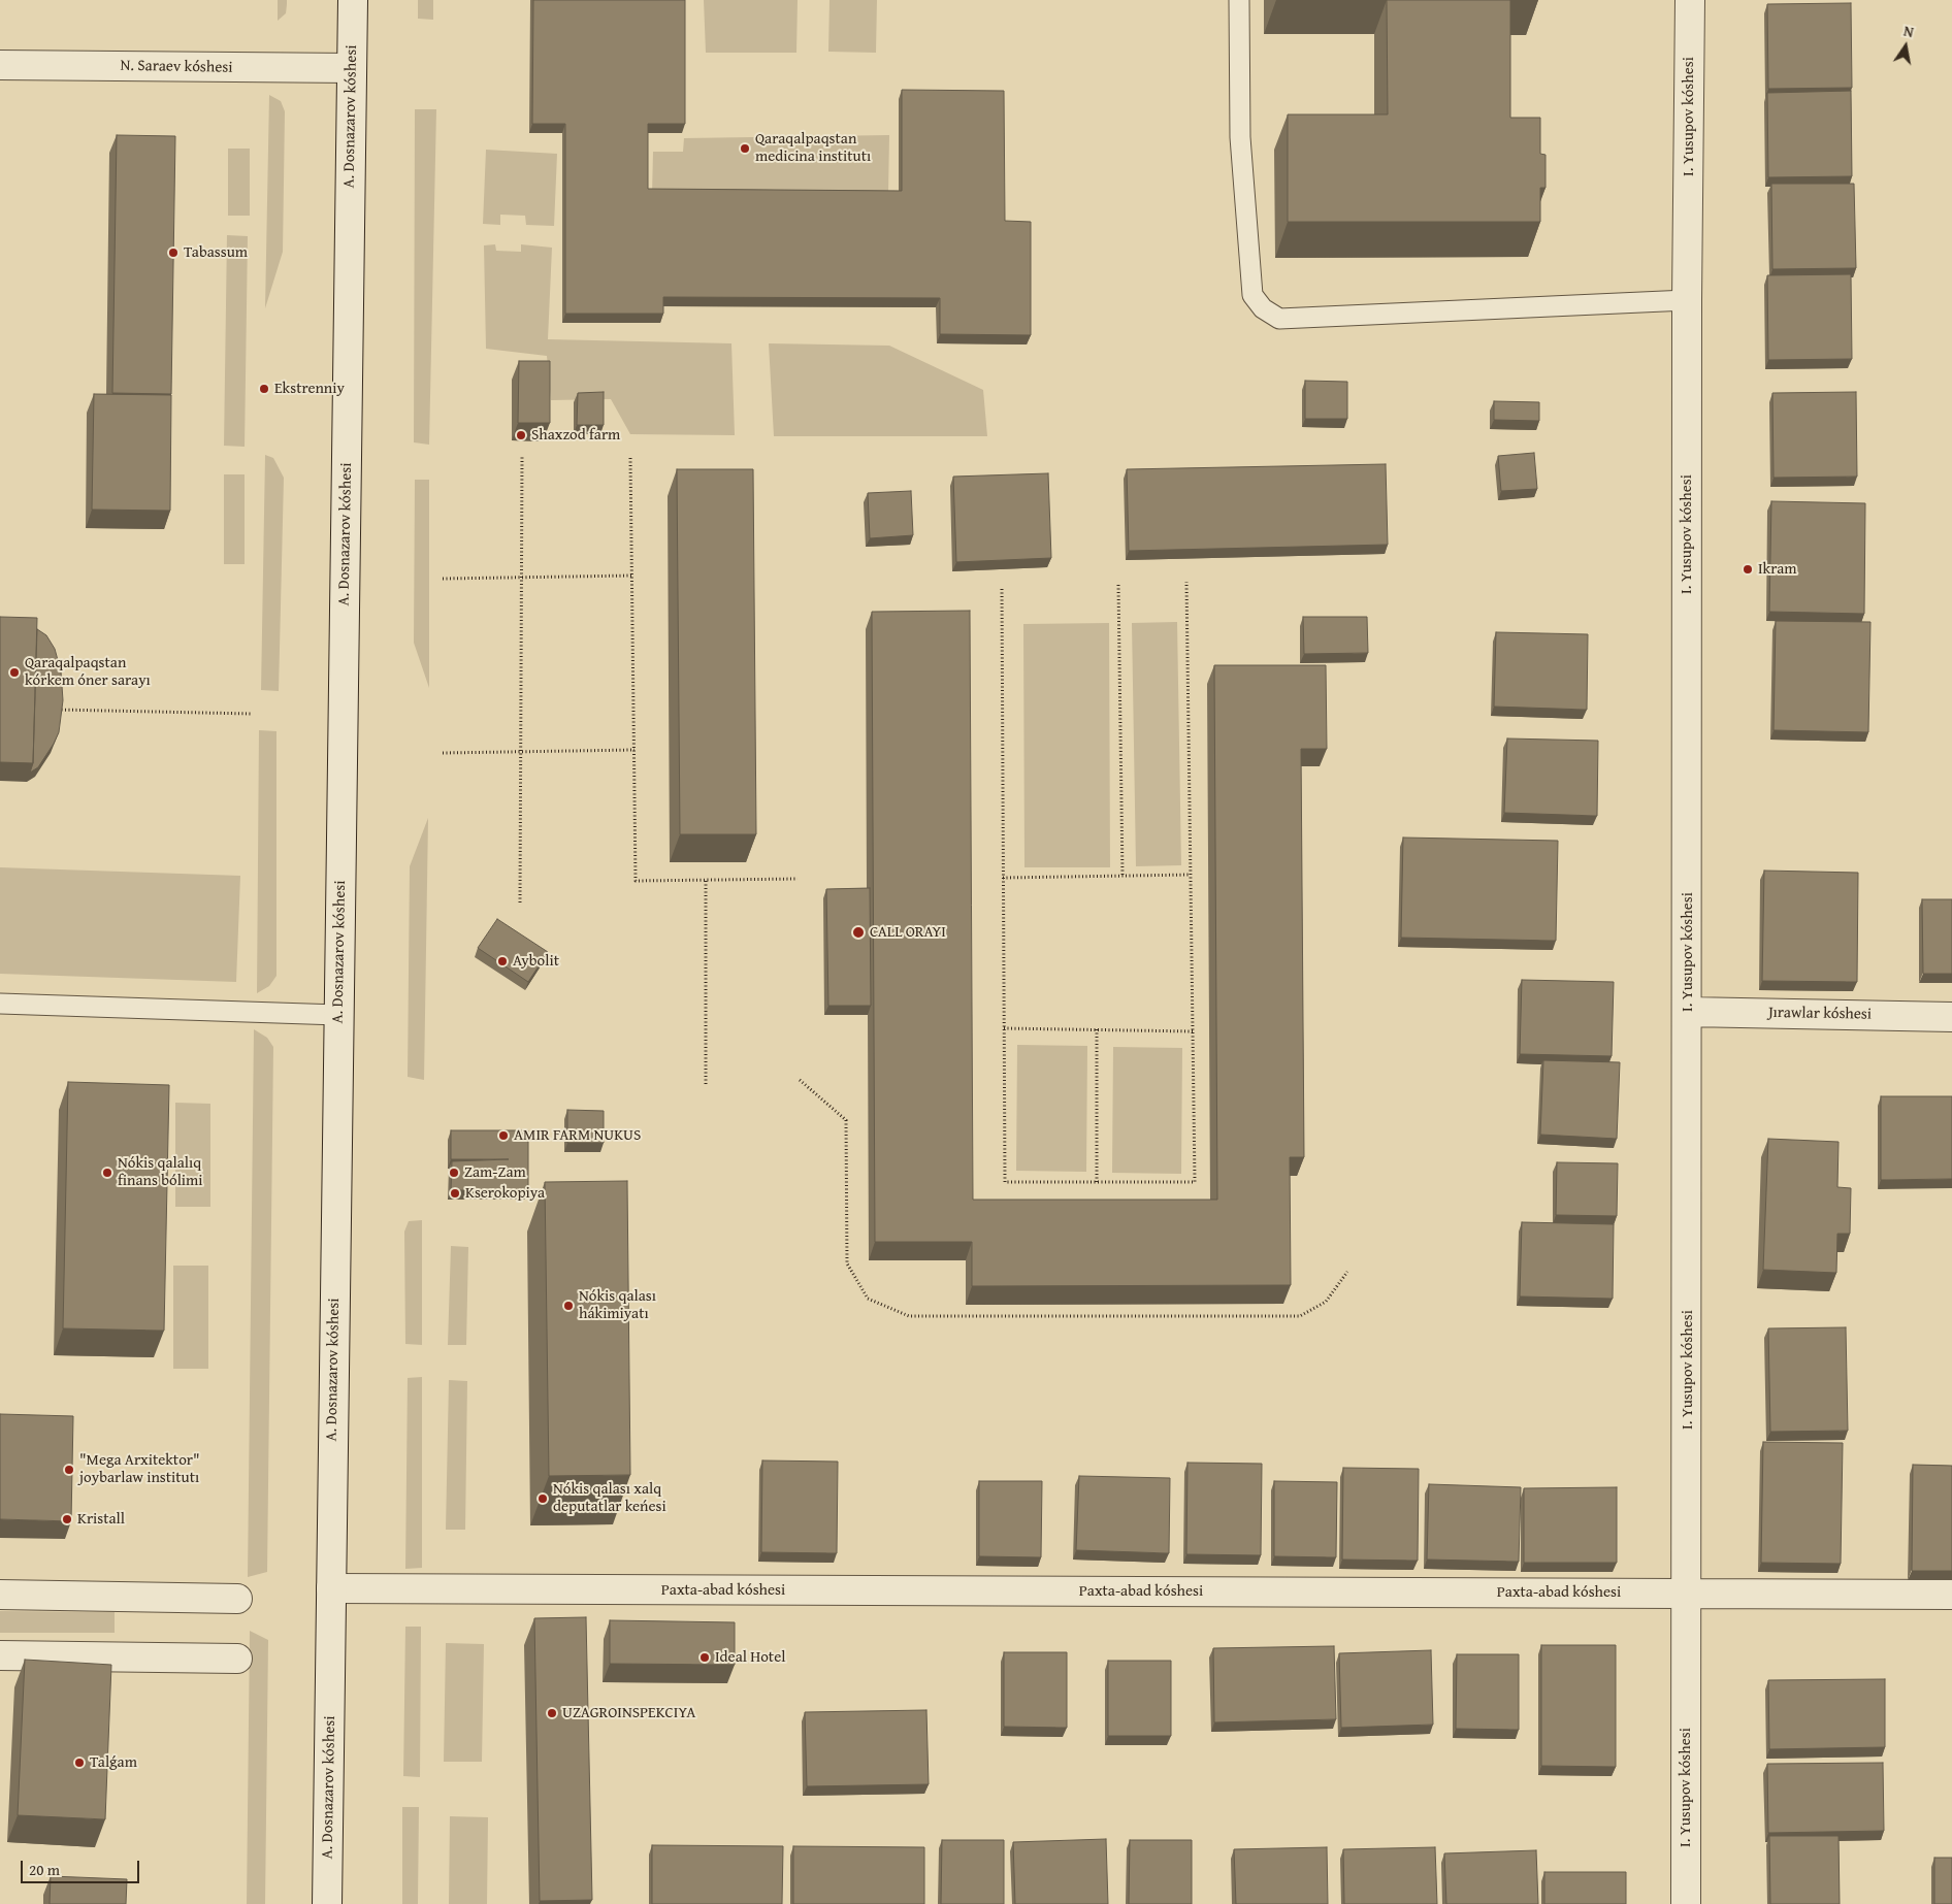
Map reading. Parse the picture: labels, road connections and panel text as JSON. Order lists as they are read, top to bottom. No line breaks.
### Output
{"streets":{"street":["N. Saraev kóshesi","A. Dosnazarov kóshesi","I. Yusupov kóshesi","Jırawlar kóshesi","Paxta-abad kóshesi"]},"crossings":[["N. Saraev kóshesi","A. Dosnazarov kóshesi"],["A. Dosnazarov kóshesi","Paxta-abad kóshesi"],["I. Yusupov kóshesi","Jırawlar kóshesi"],["I. Yusupov kóshesi","Paxta-abad kóshesi"]],"places":["Qaraqalpaqstan medicina institutı","Tabassum","Ekstrenniy","Shaxzod farm","Ikram","Qaraqalpaqstan kórkem óner sarayı","CALL ORAYI","Aybolit","AMIR FARM NUKUS","Nókis qalalıq finans bólimi","Zam-Zam","Kserokopiya","Nókis qalası hákimiyatı","\"Mega Arxitektor\" joybarlaw institutı","Nókis qalası xalq deputatlar keńesi","Kristall","Ideal Hotel","UZAGROINSPEKCIYA","Talǵam"],"scale_bar":"20 m","north":"top"}
